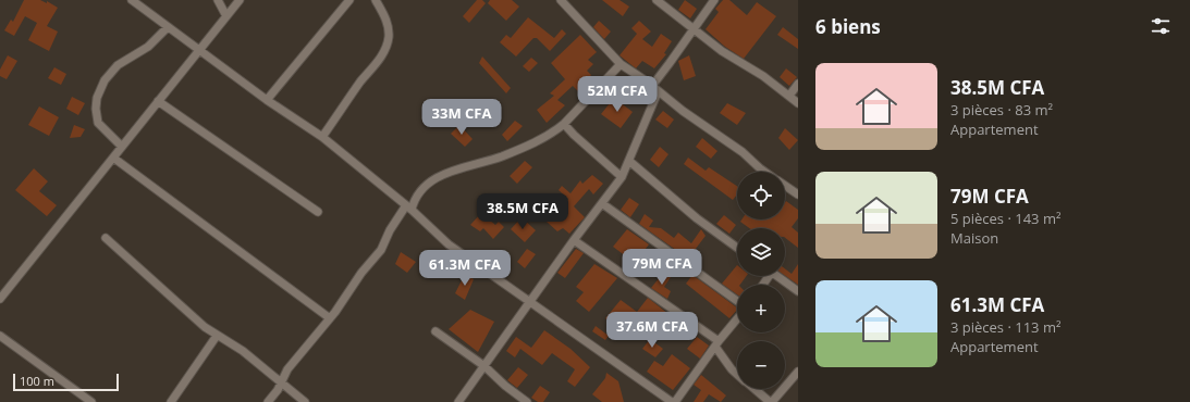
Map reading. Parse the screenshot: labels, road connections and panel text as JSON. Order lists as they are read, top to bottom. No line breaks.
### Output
{"scale_bar":"100 m","page":{"heading":"6 biens","list":[{"name":"38.5M CFA","note":"3 pièces · 83 m² · Appartement"},{"name":"79M CFA","note":"5 pièces · 143 m² · Maison"},{"name":"61.3M CFA","note":"3 pièces · 113 m² · Appartement"}],"price":["52M CFA","33M CFA","38.5M CFA","79M CFA","61.3M CFA","37.6M CFA"],"map_buttons":["+","−"],"scale":"100 m"}}
